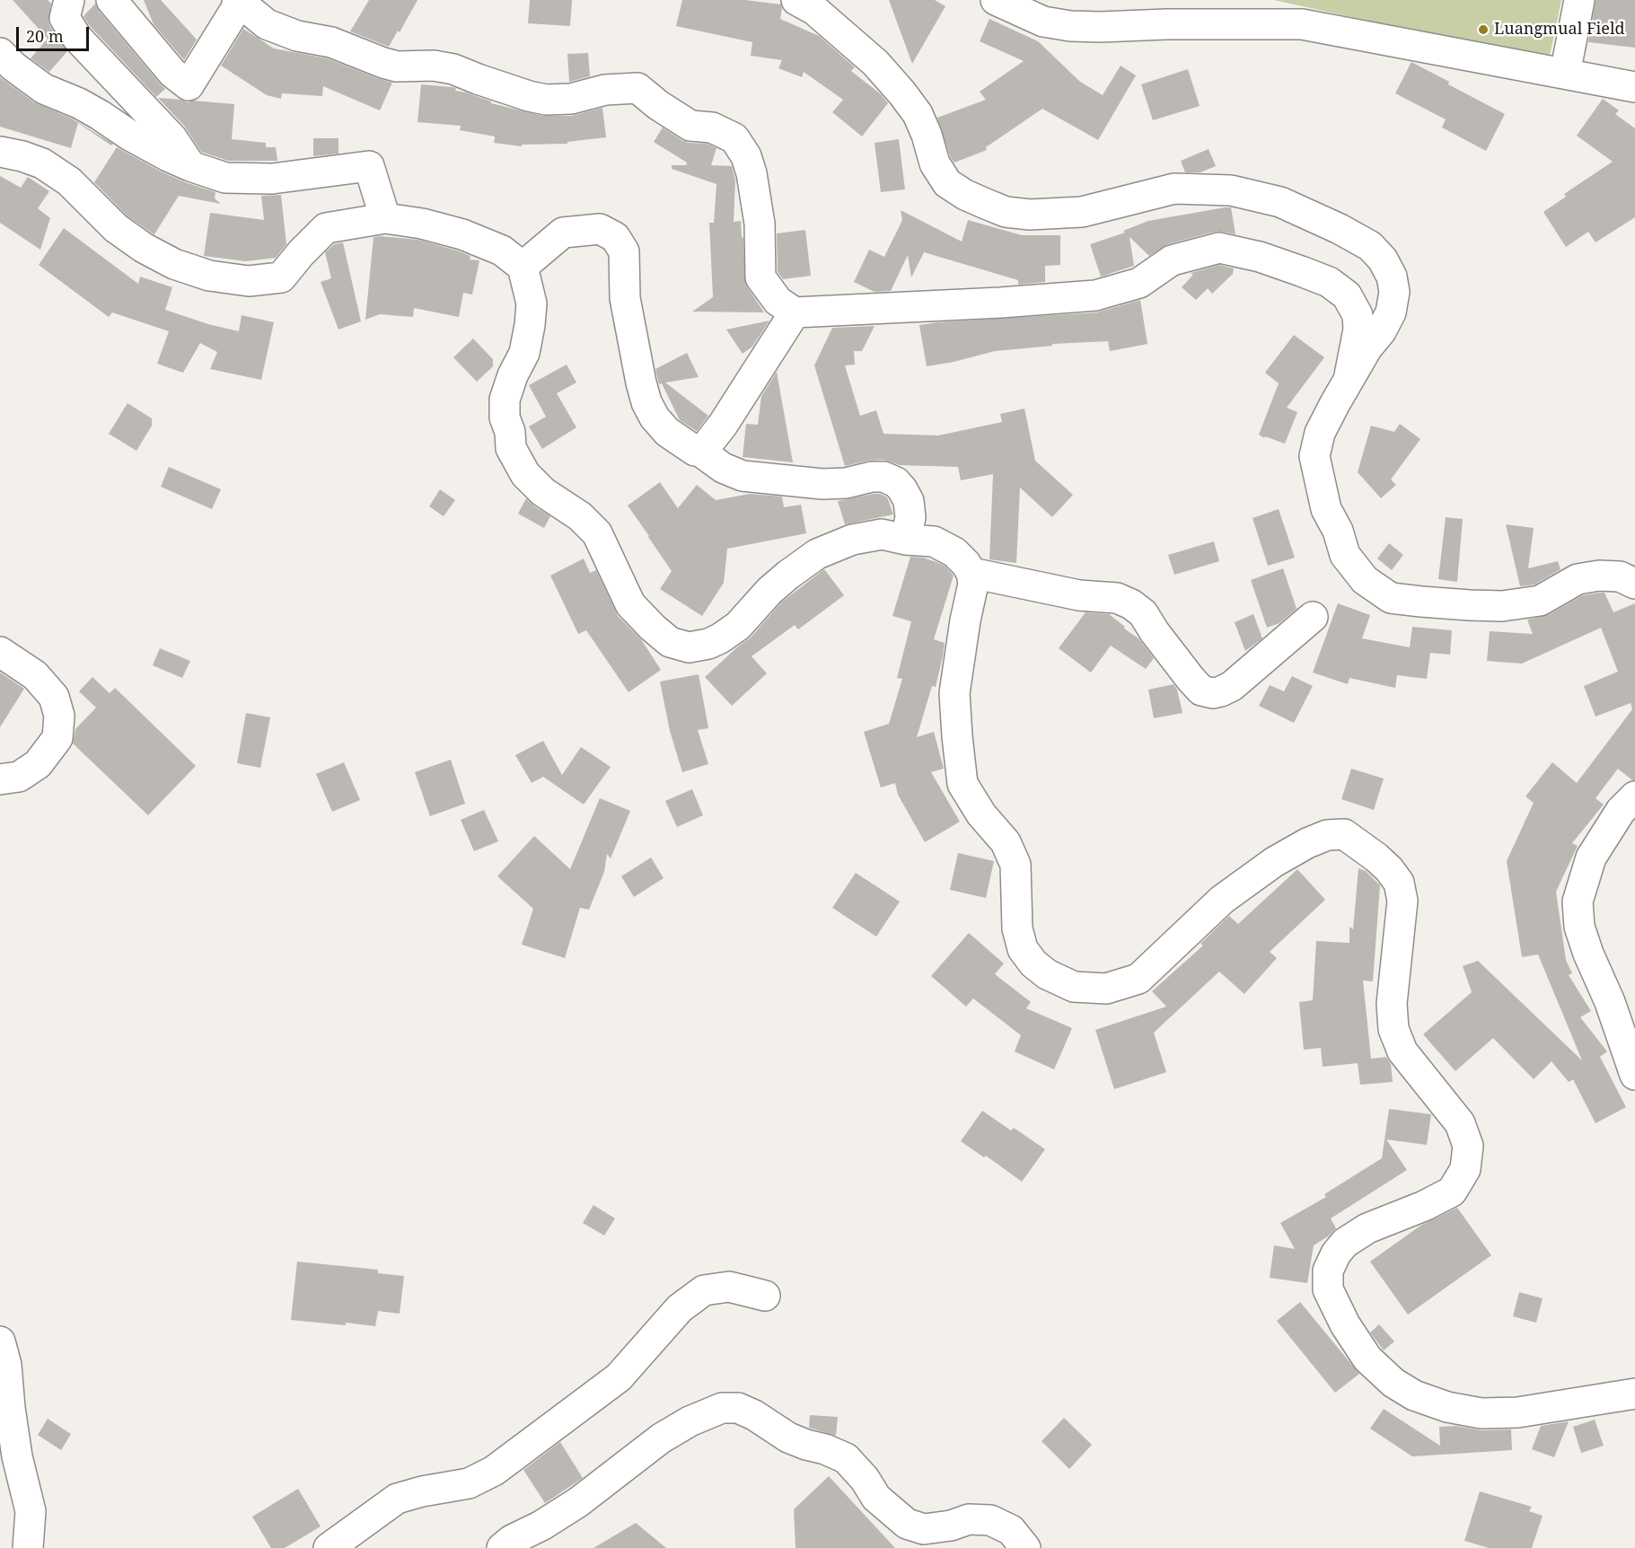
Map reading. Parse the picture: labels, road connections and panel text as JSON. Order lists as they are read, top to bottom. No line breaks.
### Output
{"places":["Luangmual Field"],"scale_bar":"20 m"}
